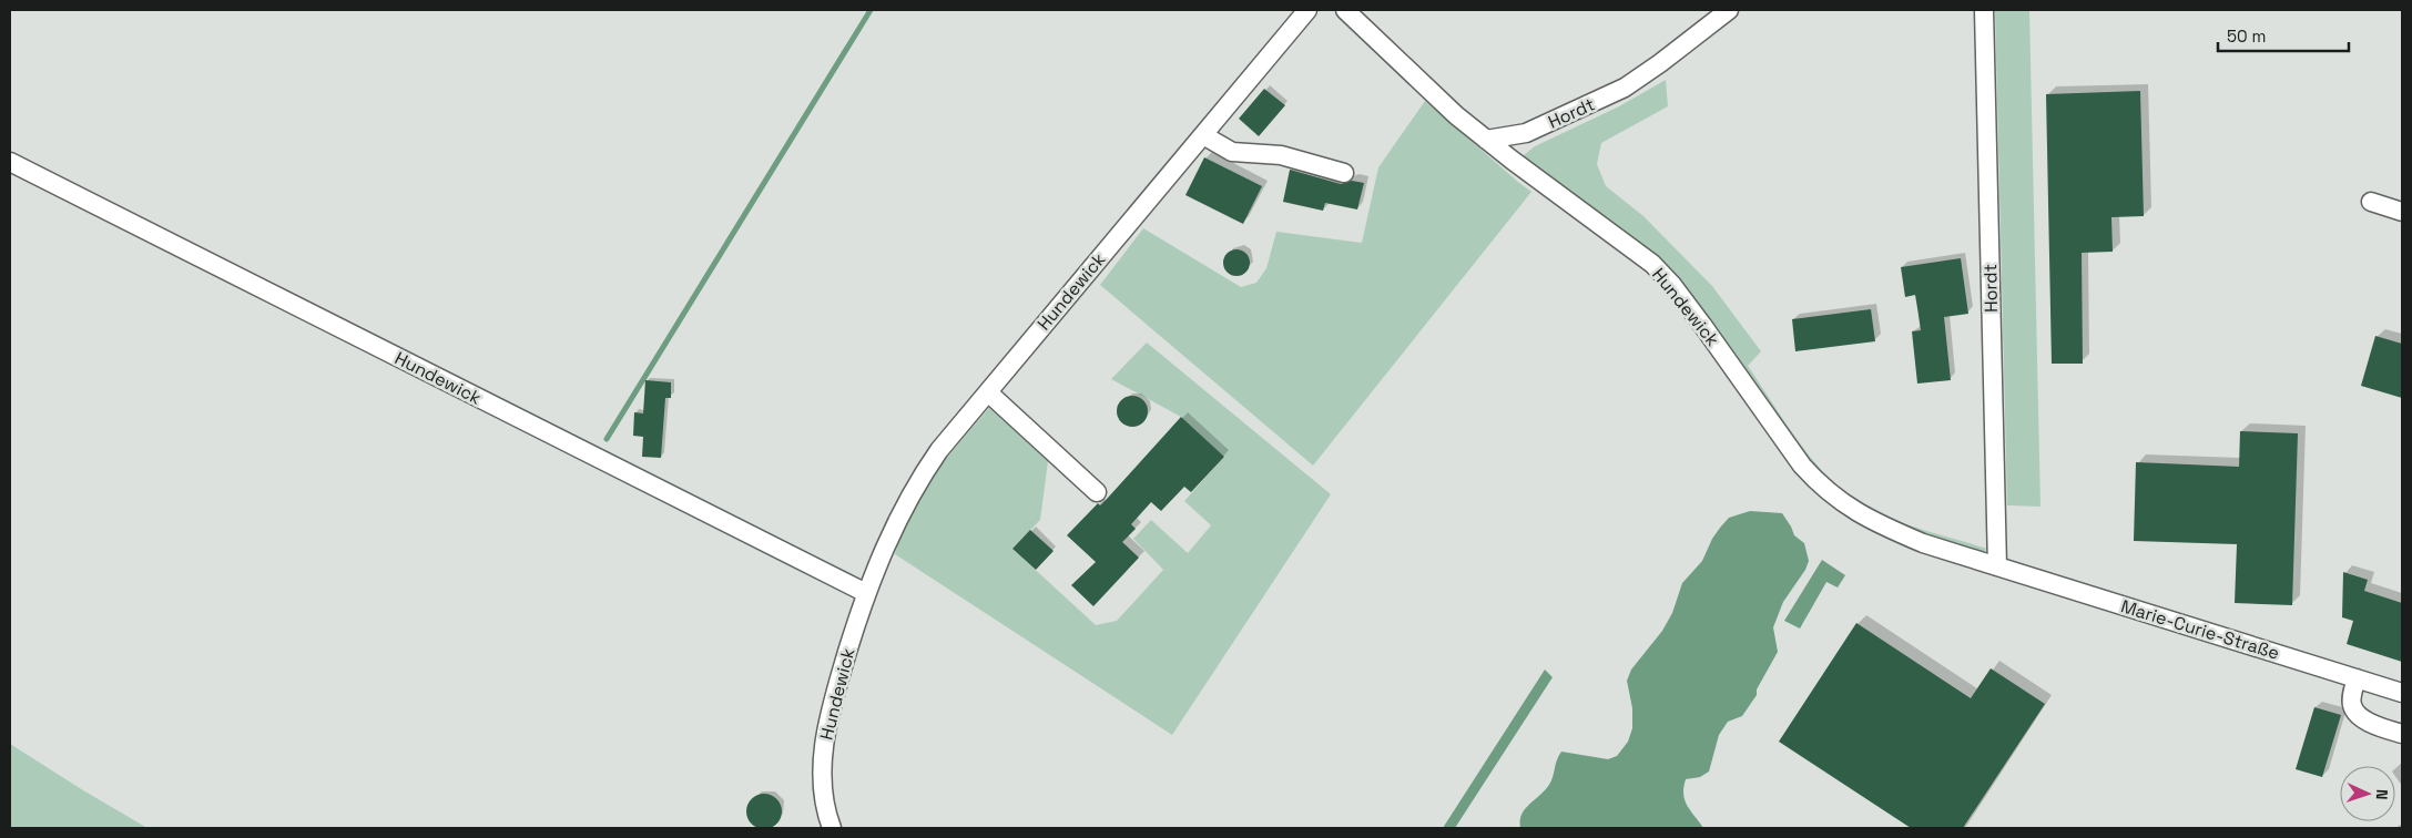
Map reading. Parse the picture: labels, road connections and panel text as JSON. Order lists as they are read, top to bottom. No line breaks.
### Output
{"streets":{"street":["Hordt","Hundewick","Marie-Curie-Straße"]},"crossings":[["Hordt","Hundewick"],["Hordt","Marie-Curie-Straße"],["Hundewick","Marie-Curie-Straße"]],"scale_bar":"50 m","north":"right"}
